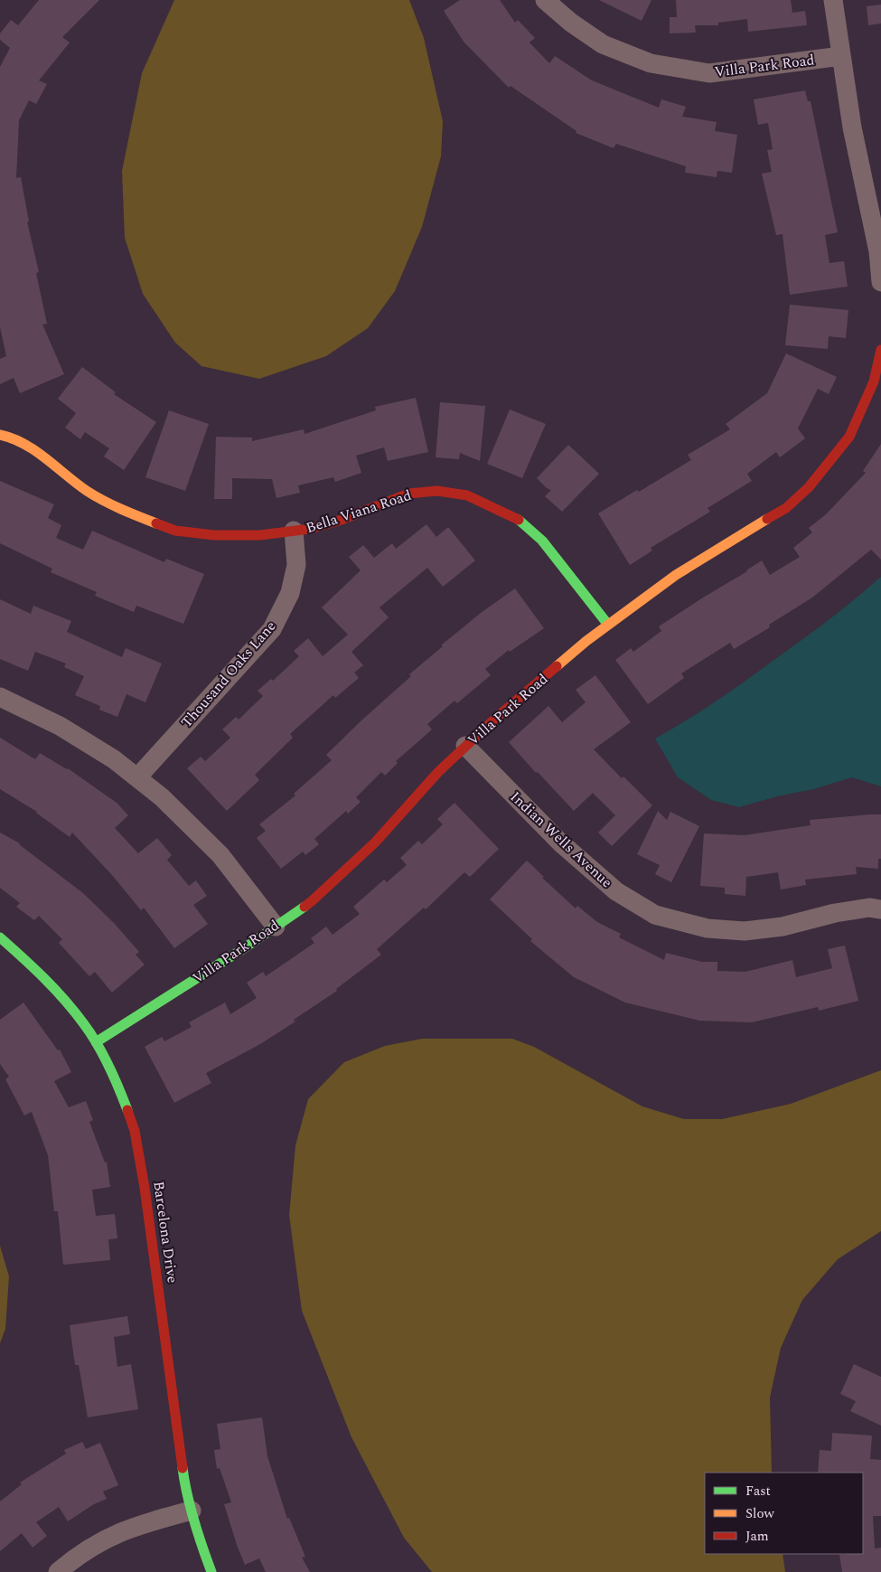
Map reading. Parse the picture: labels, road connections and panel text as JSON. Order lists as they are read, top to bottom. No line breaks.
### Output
{"streets":{"street":["Villa Park Road","Bella Viana Road","Thousand Oaks Lane","Indian Wells Avenue","Barcelona Drive"]},"crossings":[["Villa Park Road","Bella Viana Road"],["Villa Park Road","Indian Wells Avenue"],["Villa Park Road","Barcelona Drive"],["Bella Viana Road","Thousand Oaks Lane"]],"legend":["Fast","Slow","Jam"]}
